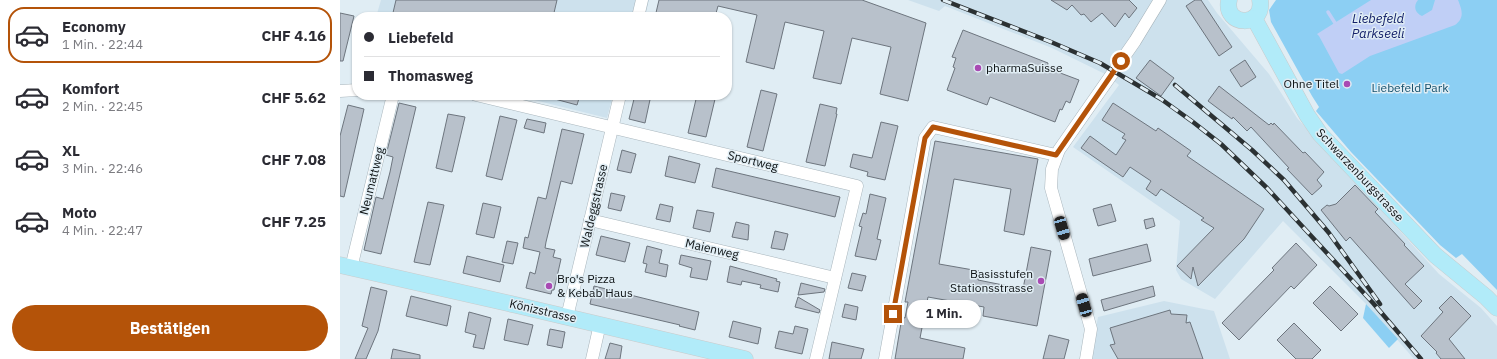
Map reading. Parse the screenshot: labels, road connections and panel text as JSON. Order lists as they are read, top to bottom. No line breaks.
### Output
{"streets":{"main road":["Schwarzenburgstrasse","Könizstrasse"],"street":["Sportweg","Neumattweg","Waldeggstrasse","Maienweg"]},"crossings":[["Sportweg","Waldeggstrasse"],["Sportweg","Maienweg"],["Neumattweg","Könizstrasse"],["Waldeggstrasse","Maienweg"],["Waldeggstrasse","Könizstrasse"]],"water":["Liebefeld Parkseeli"],"parks":["Liebefeld Park"],"places":["pharmaSuisse","Ohne Titel","Basisstufen Stationsstrasse","Bro's Pizza & Kebab Haus"],"page":{"list":[{"name":"Economy","note":"1 Min. · 22:44","value":"CHF 4.16"},{"name":"Komfort","note":"2 Min. · 22:45","value":"CHF 5.62"},{"name":"XL","note":"3 Min. · 22:46","value":"CHF 7.08"},{"name":"Moto","note":"4 Min. · 22:47","value":"CHF 7.25"}],"banner":["Liebefeld","Thomasweg"],"buttons":"Bestätigen","bubble":"1 Min."}}
